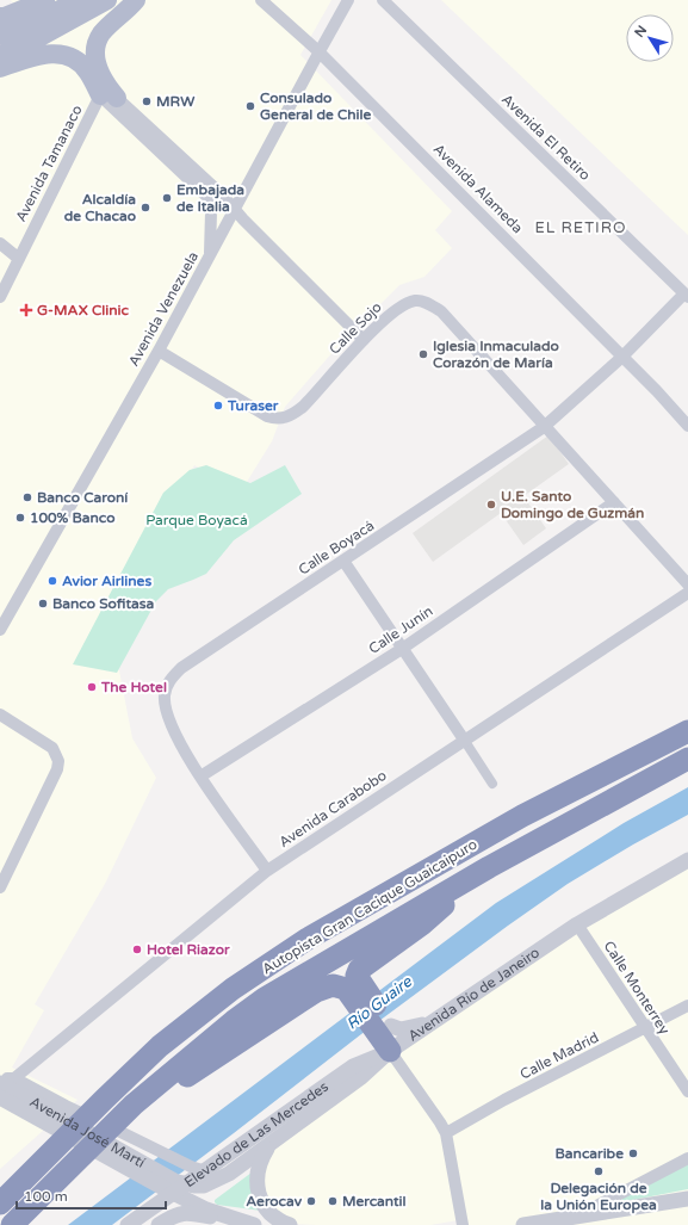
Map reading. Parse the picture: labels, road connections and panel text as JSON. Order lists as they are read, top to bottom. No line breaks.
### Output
{"streets":{"highway":["Autopista Gran Cacique Guaicaipuro"],"street":["Avenida El Retiro","Avenida Tamanaco","Avenida Alameda","Avenida Venezuela","Calle Sojo","Calle Boyacá","Calle Junín","Avenida Carabobo","Calle Monterrey","Avenida Río de Janeiro","Calle Madrid","Avenida José Martí","Elevado de Las Mercedes"]},"crossings":[["Avenida El Retiro","Calle Boyacá"],["Avenida Alameda","Avenida Venezuela"],["Avenida Alameda","Calle Boyacá"],["Avenida Venezuela","Calle Sojo"],["Calle Sojo","Calle Boyacá"],["Calle Sojo","Calle Junín"],["Calle Boyacá","Calle Junín"],["Calle Boyacá","Avenida Carabobo"],["Avenida Carabobo","Avenida José Martí"],["Calle Monterrey","Avenida Río de Janeiro"],["Calle Monterrey","Calle Madrid"],["Avenida Río de Janeiro","Avenida José Martí"],["Avenida Río de Janeiro","Elevado de Las Mercedes"]],"districts":["EL RETIRO"],"water":["Río Guaire"],"parks":["Parque Boyacá"],"places":{"other":["MRW","Consulado General de Chile","Embajada de Italia","Alcaldía de Chacao","Iglesia Inmaculado Corazón de María","Turaser","Banco Caroní","U.E. Santo Domingo de Guzmán","100% Banco","Avior Airlines","Banco Sofitasa","The Hotel","Hotel Riazor","Bancaribe","Delegación de la Unión Europea","Aerocav","Mercantil"],"health":["G-MAX Clinic"]},"scale_bar":"100 m","north":"top left"}
